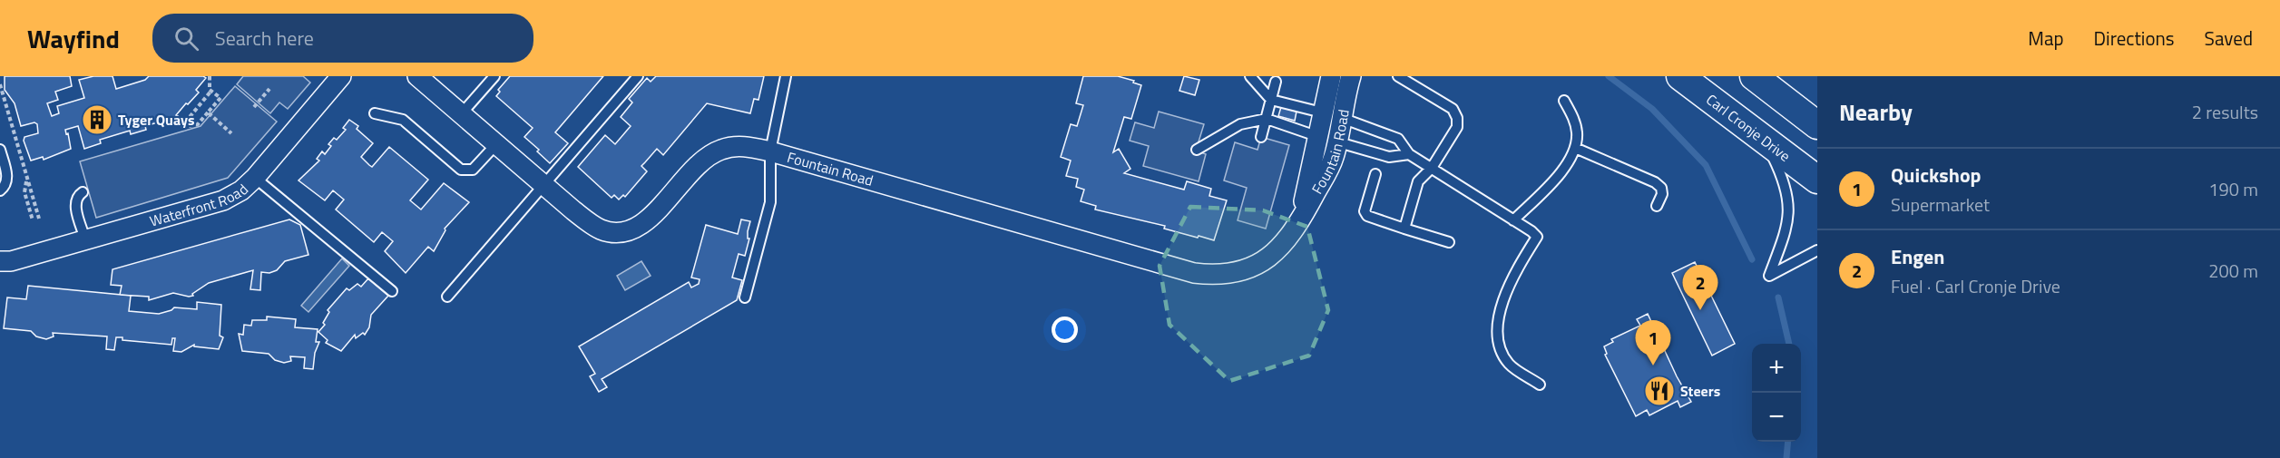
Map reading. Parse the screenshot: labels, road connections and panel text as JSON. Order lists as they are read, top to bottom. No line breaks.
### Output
{"streets":{"main road":["Carl Cronje Drive"],"street":["Fountain Road","Waterfront Road"]},"places":{"building":["Tyger Quays"],"restaurant":["Steers"]},"page":{"header":"Wayfind","search":"Search here","nav":["Map","Directions","Saved"],"heading":["Nearby","2 results"],"list":[{"mark":"1","name":"Quickshop","note":"Supermarket","value":"190 m"},{"mark":"2","name":"Engen","note":"Fuel · Carl Cronje Drive","value":"200 m"}],"pins":["2","1"],"map_buttons":["+","−"]}}
